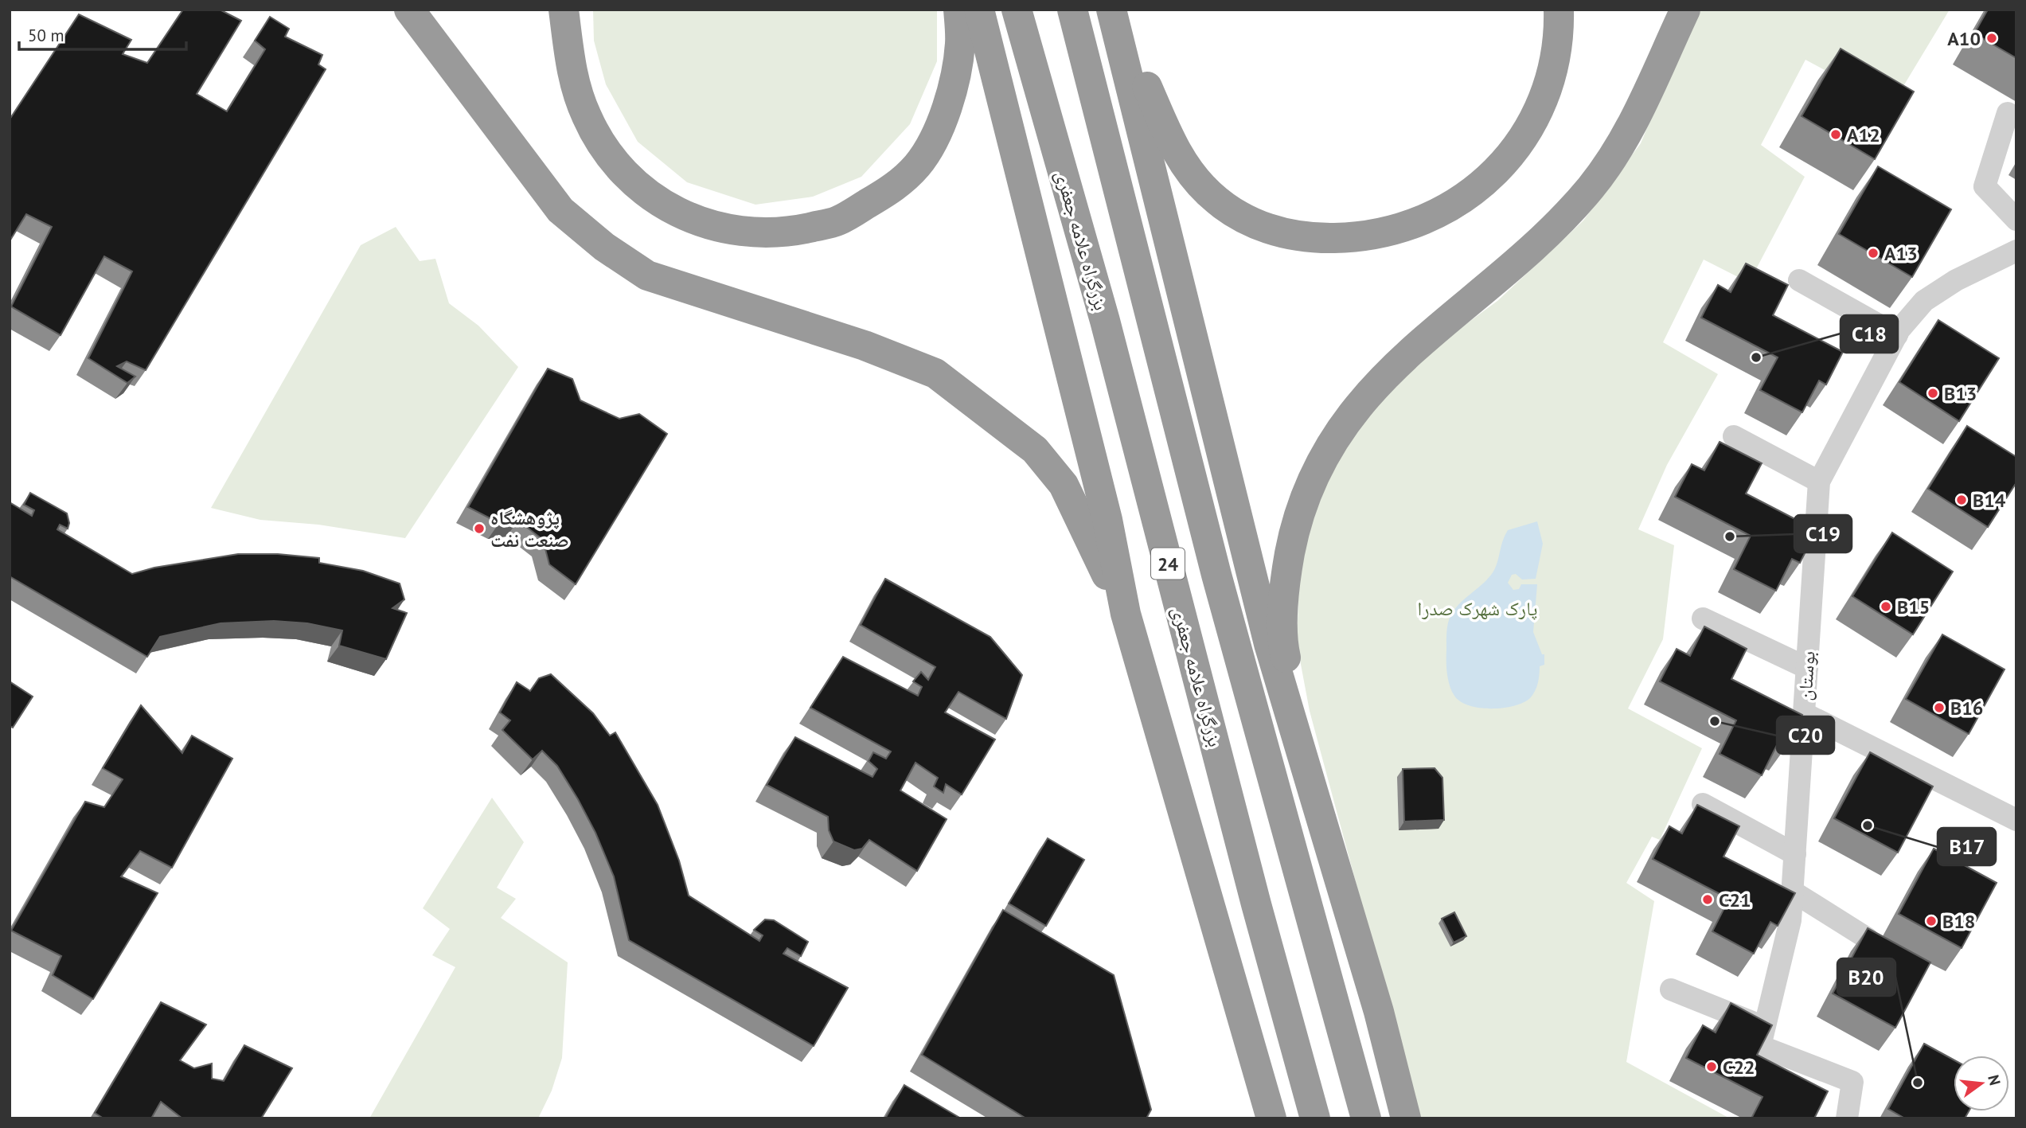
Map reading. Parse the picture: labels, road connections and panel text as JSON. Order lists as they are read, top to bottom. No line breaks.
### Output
{"streets":{"highway":["بزرگراه علامه جعفری","24"],"street":["بوستان"]},"parks":["پارک شهرک صدرا"],"places":["A10","A12","A13","C18","B13","B14","پژوهشگاه صنعت نفت","C19","B15","B16","C20","B17","C21","B18","C22","B20"],"scale_bar":"50 m","north":"right"}
